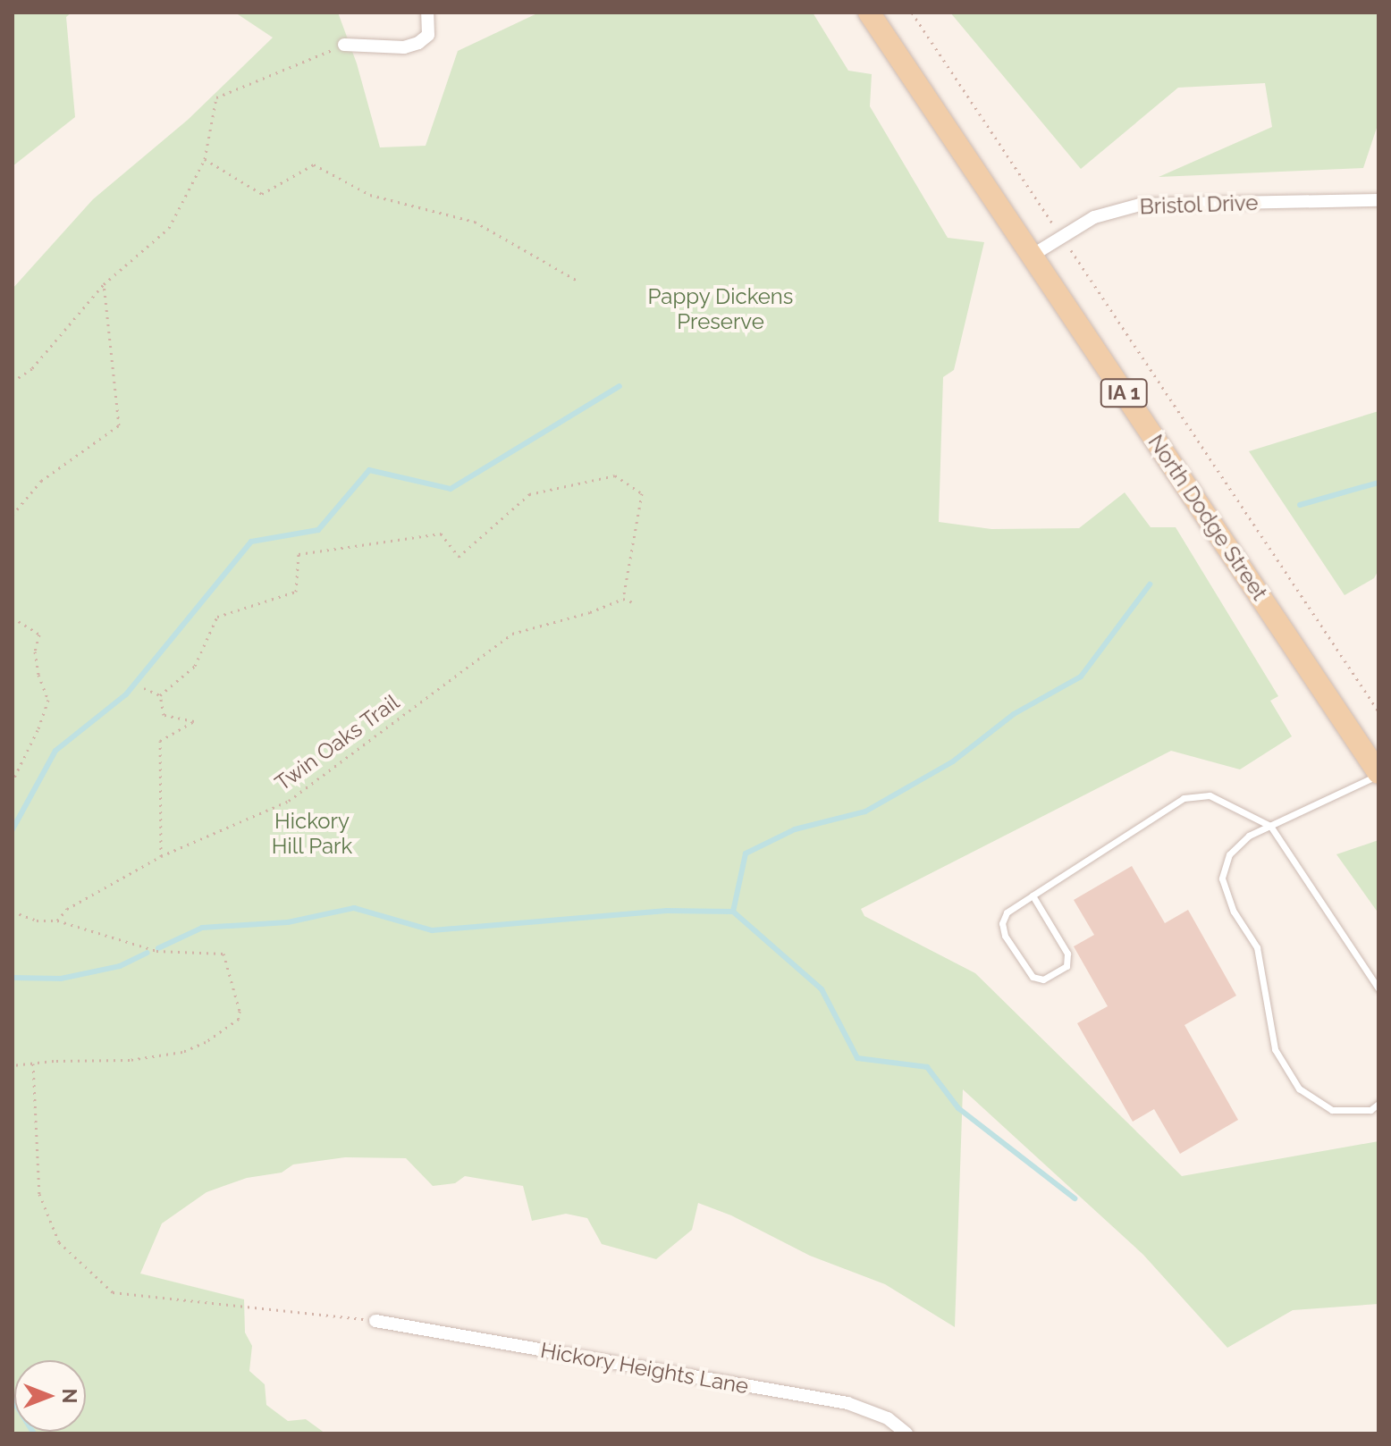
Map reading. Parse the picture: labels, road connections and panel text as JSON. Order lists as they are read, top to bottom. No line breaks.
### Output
{"streets":{"main road":["IA 1","North Dodge Street"],"street":["Bristol Drive","Hickory Heights Lane"],"path":["Twin Oaks Trail"]},"crossings":[["Bristol Drive","North Dodge Street"]],"parks":["Pappy Dickens Preserve","Hickory Hill Park"],"north":"right"}
